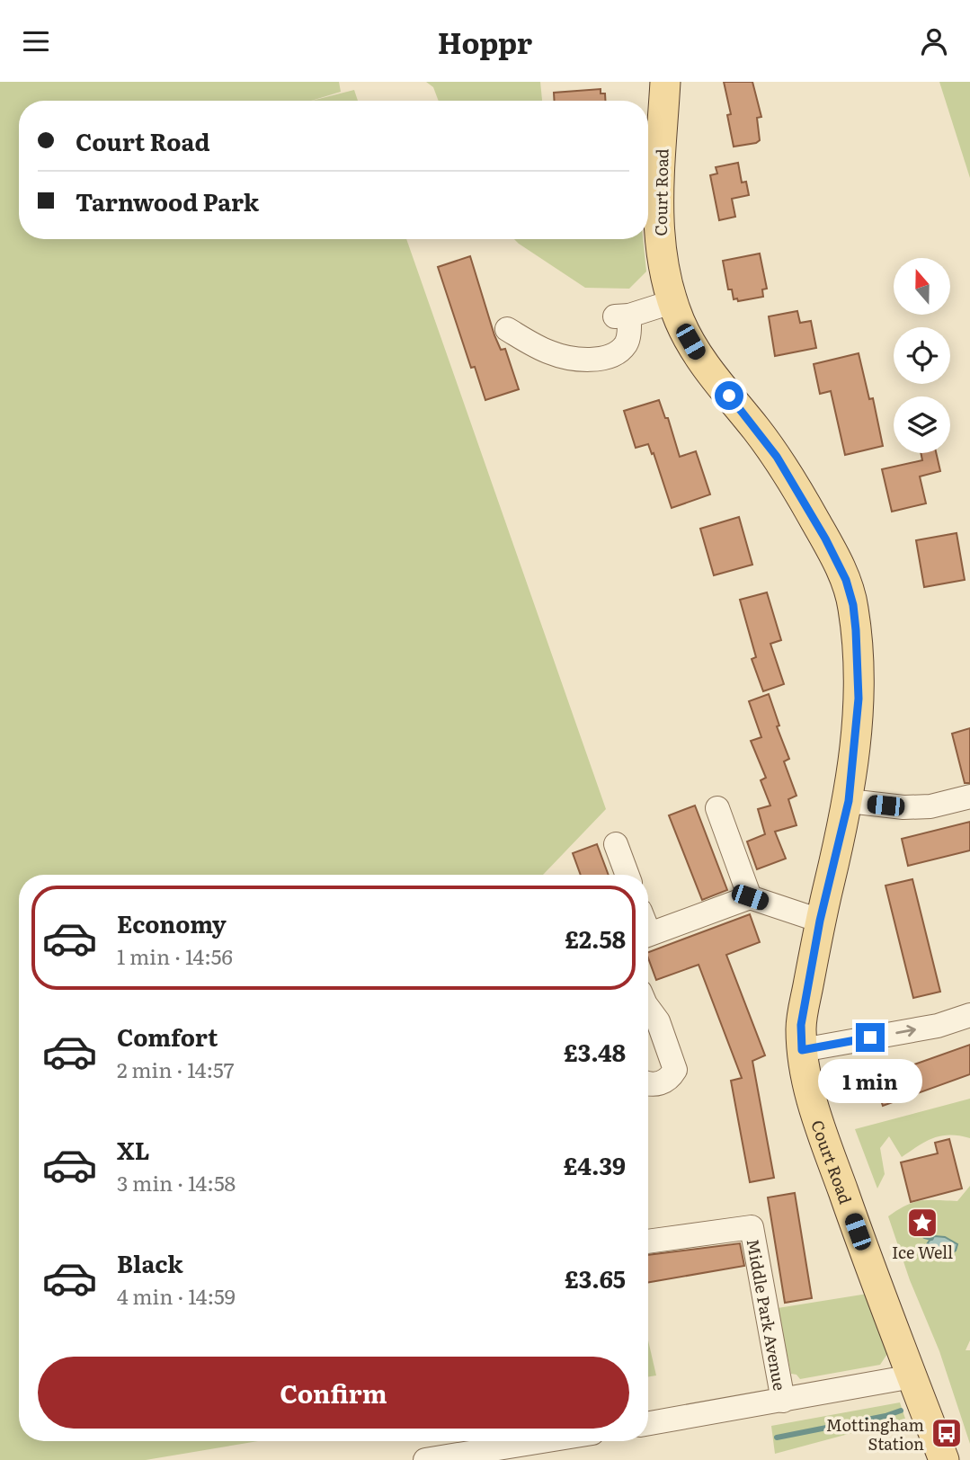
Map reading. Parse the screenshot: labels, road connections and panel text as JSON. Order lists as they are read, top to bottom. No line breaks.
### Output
{"streets":{"main road":["Court Road"],"street":["Middle Park Avenue"]},"crossings":[["Court Road","Middle Park Avenue"]],"places":{"place":["Ice Well"],"bus stop":["Mottingham Station"]},"north":"top","page":{"header":"Hoppr","banner":["Court Road","Tarnwood Park"],"list":[{"name":"Economy","note":"1 min · 14:56","value":"£2.58"},{"name":"Comfort","note":"2 min · 14:57","value":"£3.48"},{"name":"XL","note":"3 min · 14:58","value":"£4.39"},{"name":"Black","note":"4 min · 14:59","value":"£3.65"}],"bubble":"1 min","buttons":"Confirm"}}
